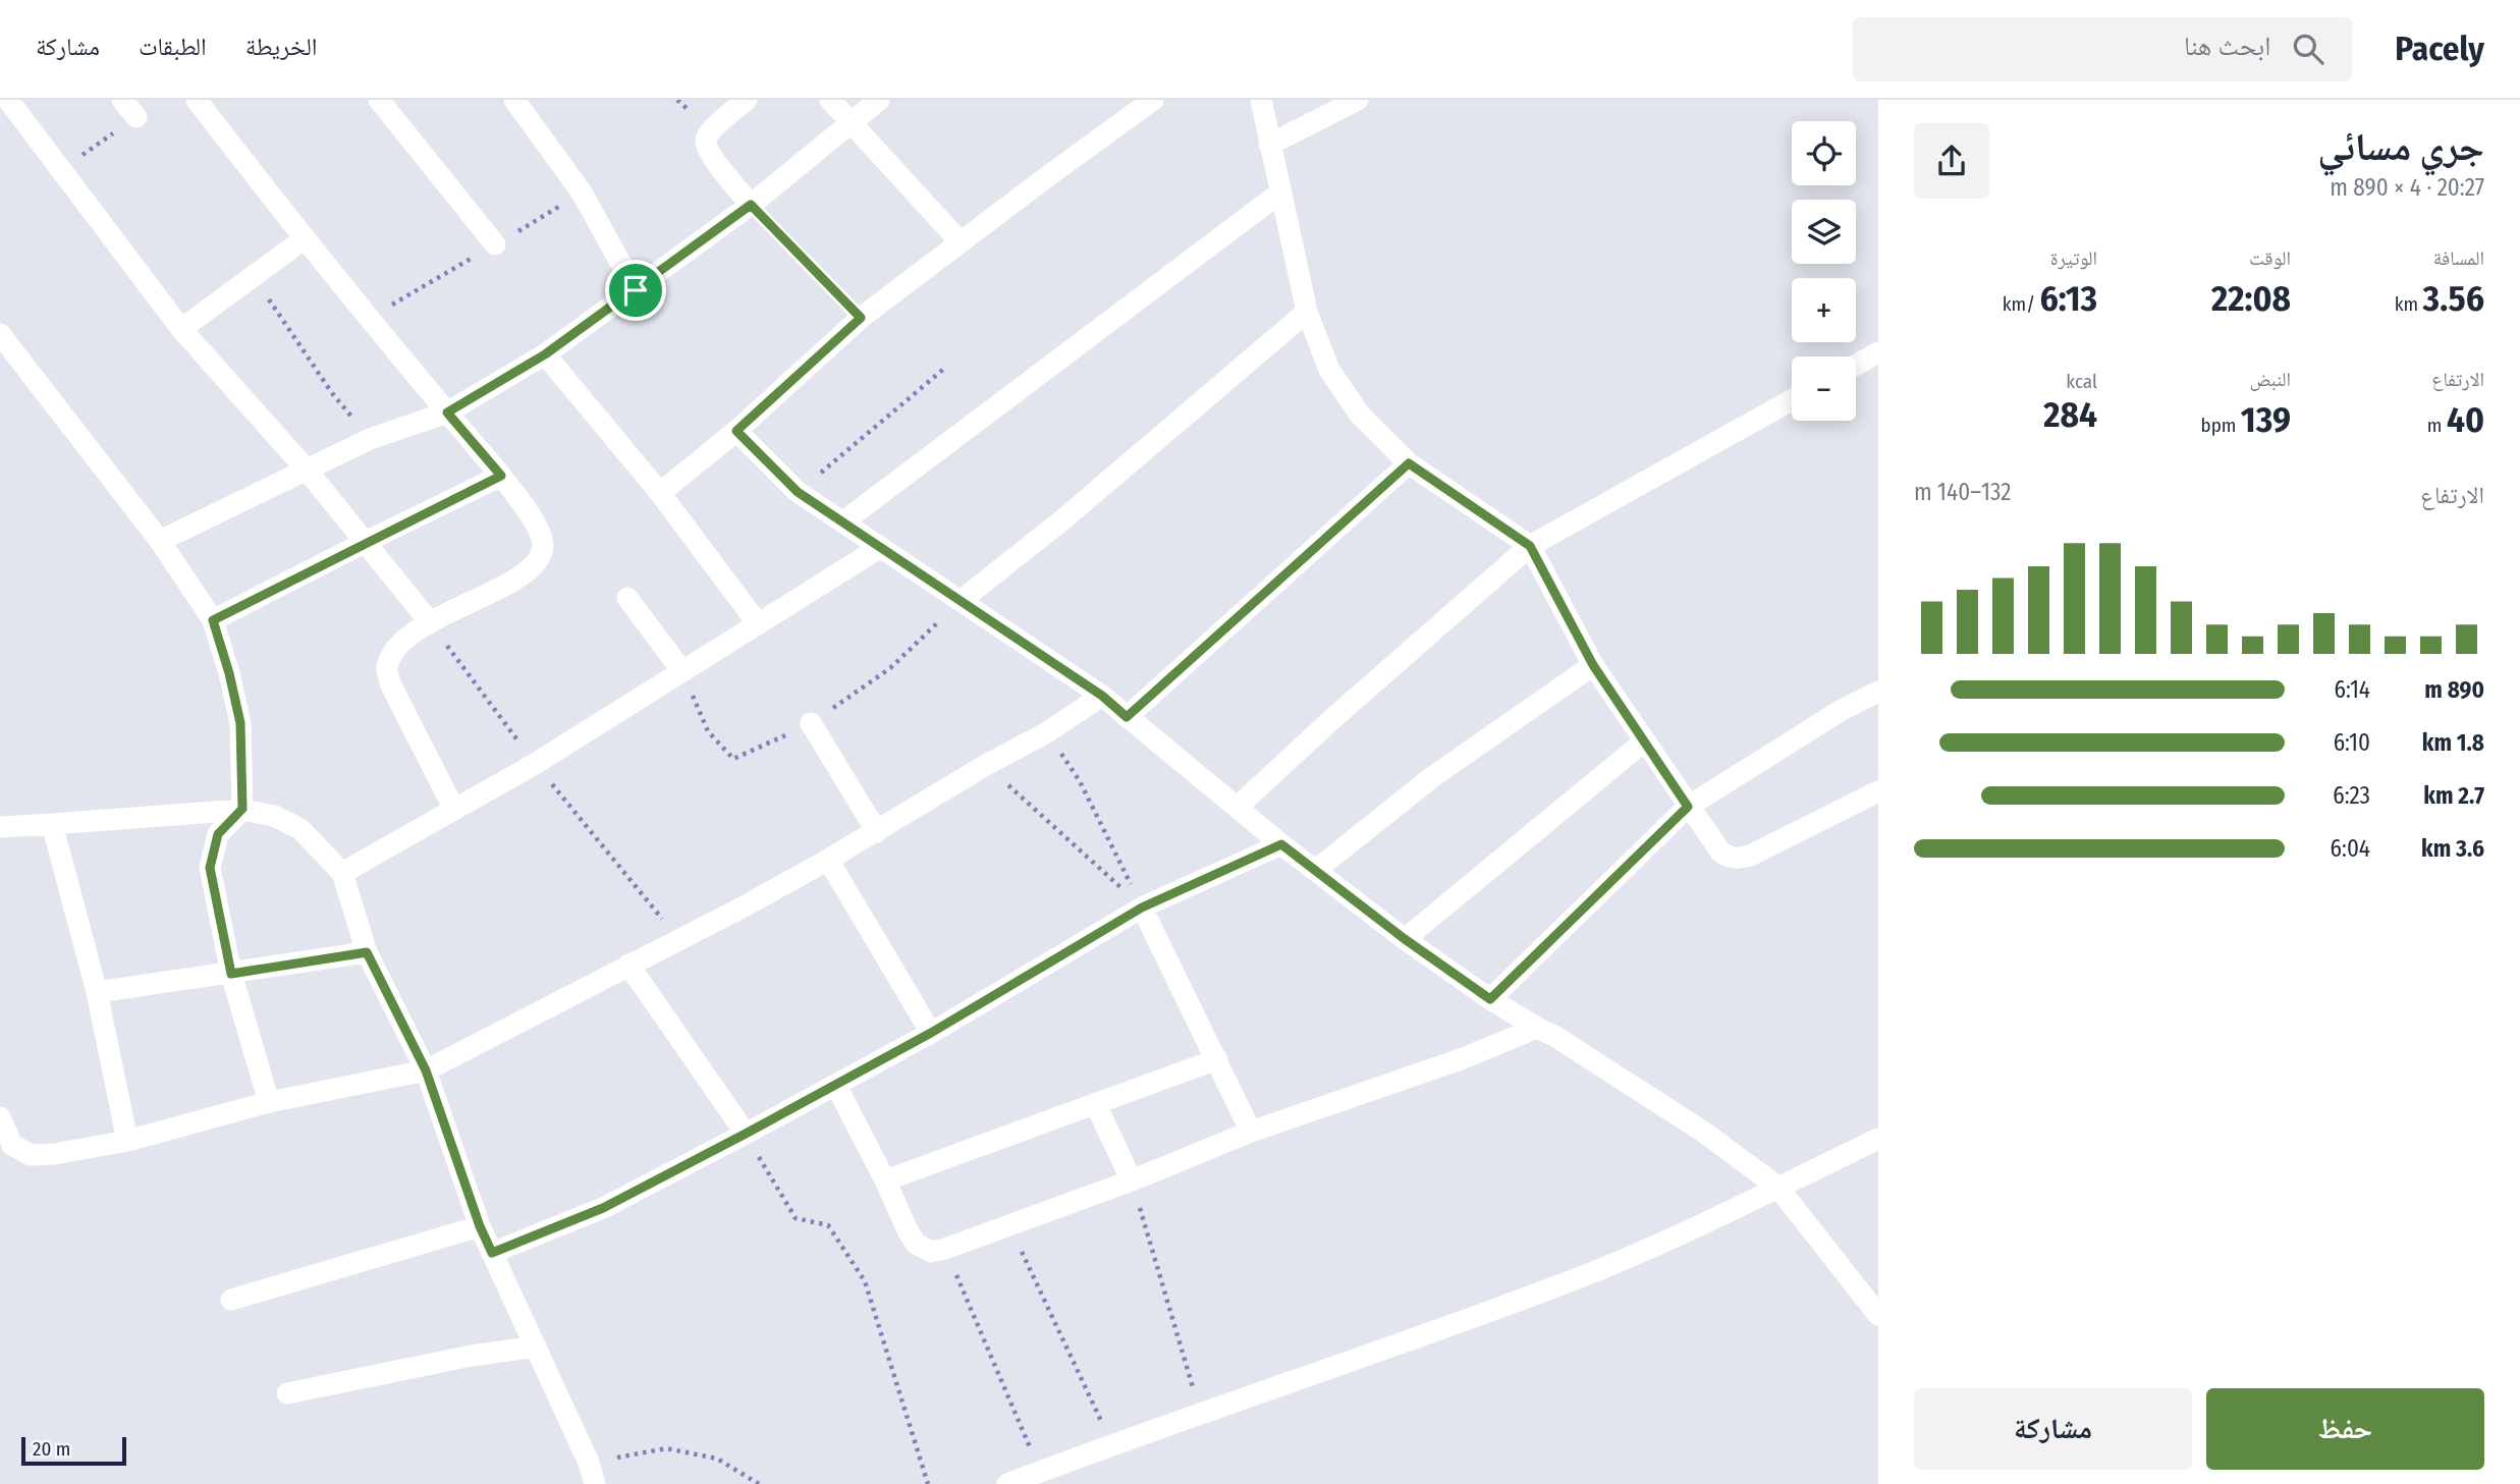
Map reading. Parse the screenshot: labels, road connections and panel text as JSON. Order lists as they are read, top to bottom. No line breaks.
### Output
{"scale_bar":"20 m","page":{"header":"Pacely","search":"ابحث هنا","nav":["الخريطة","الطبقات","مشاركة"],"heading":["جري مسائي","20:27 · 4 × 890 m"],"map_buttons":["+","−"],"stats":[["المسافة","3.56 km"],["الوقت","22:08"],["الوتيرة","6:13 /km"],["الارتفاع","40 m"],["النبض","139 bpm"],["kcal","284"]],"chart":["الارتفاع","132–140 m"],"list":[{"name":"890 m","note":"6:14"},{"name":"1.8 km","note":"6:10"},{"name":"2.7 km","note":"6:23"},{"name":"3.6 km","note":"6:04"}],"buttons":["حفظ","مشاركة"],"scale":"20 m"}}
